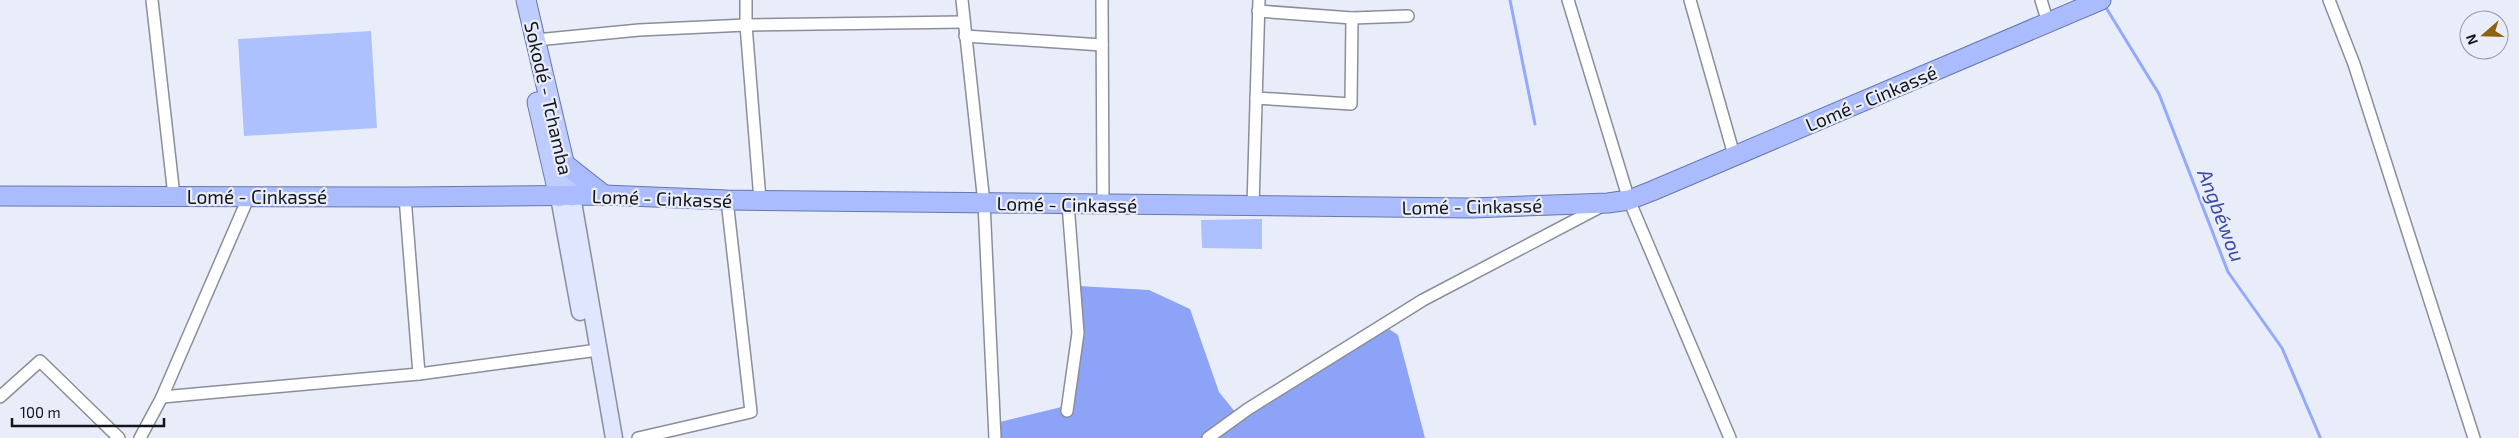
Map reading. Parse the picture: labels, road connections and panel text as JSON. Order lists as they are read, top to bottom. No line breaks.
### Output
{"streets":{"highway":["Lomé - Cinkassé"],"main road":["Sokodé - Tchamba"]},"crossings":[["Sokodé - Tchamba","Lomé - Cinkassé"]],"water":["Angbéwou"],"scale_bar":"100 m","north":"left"}
